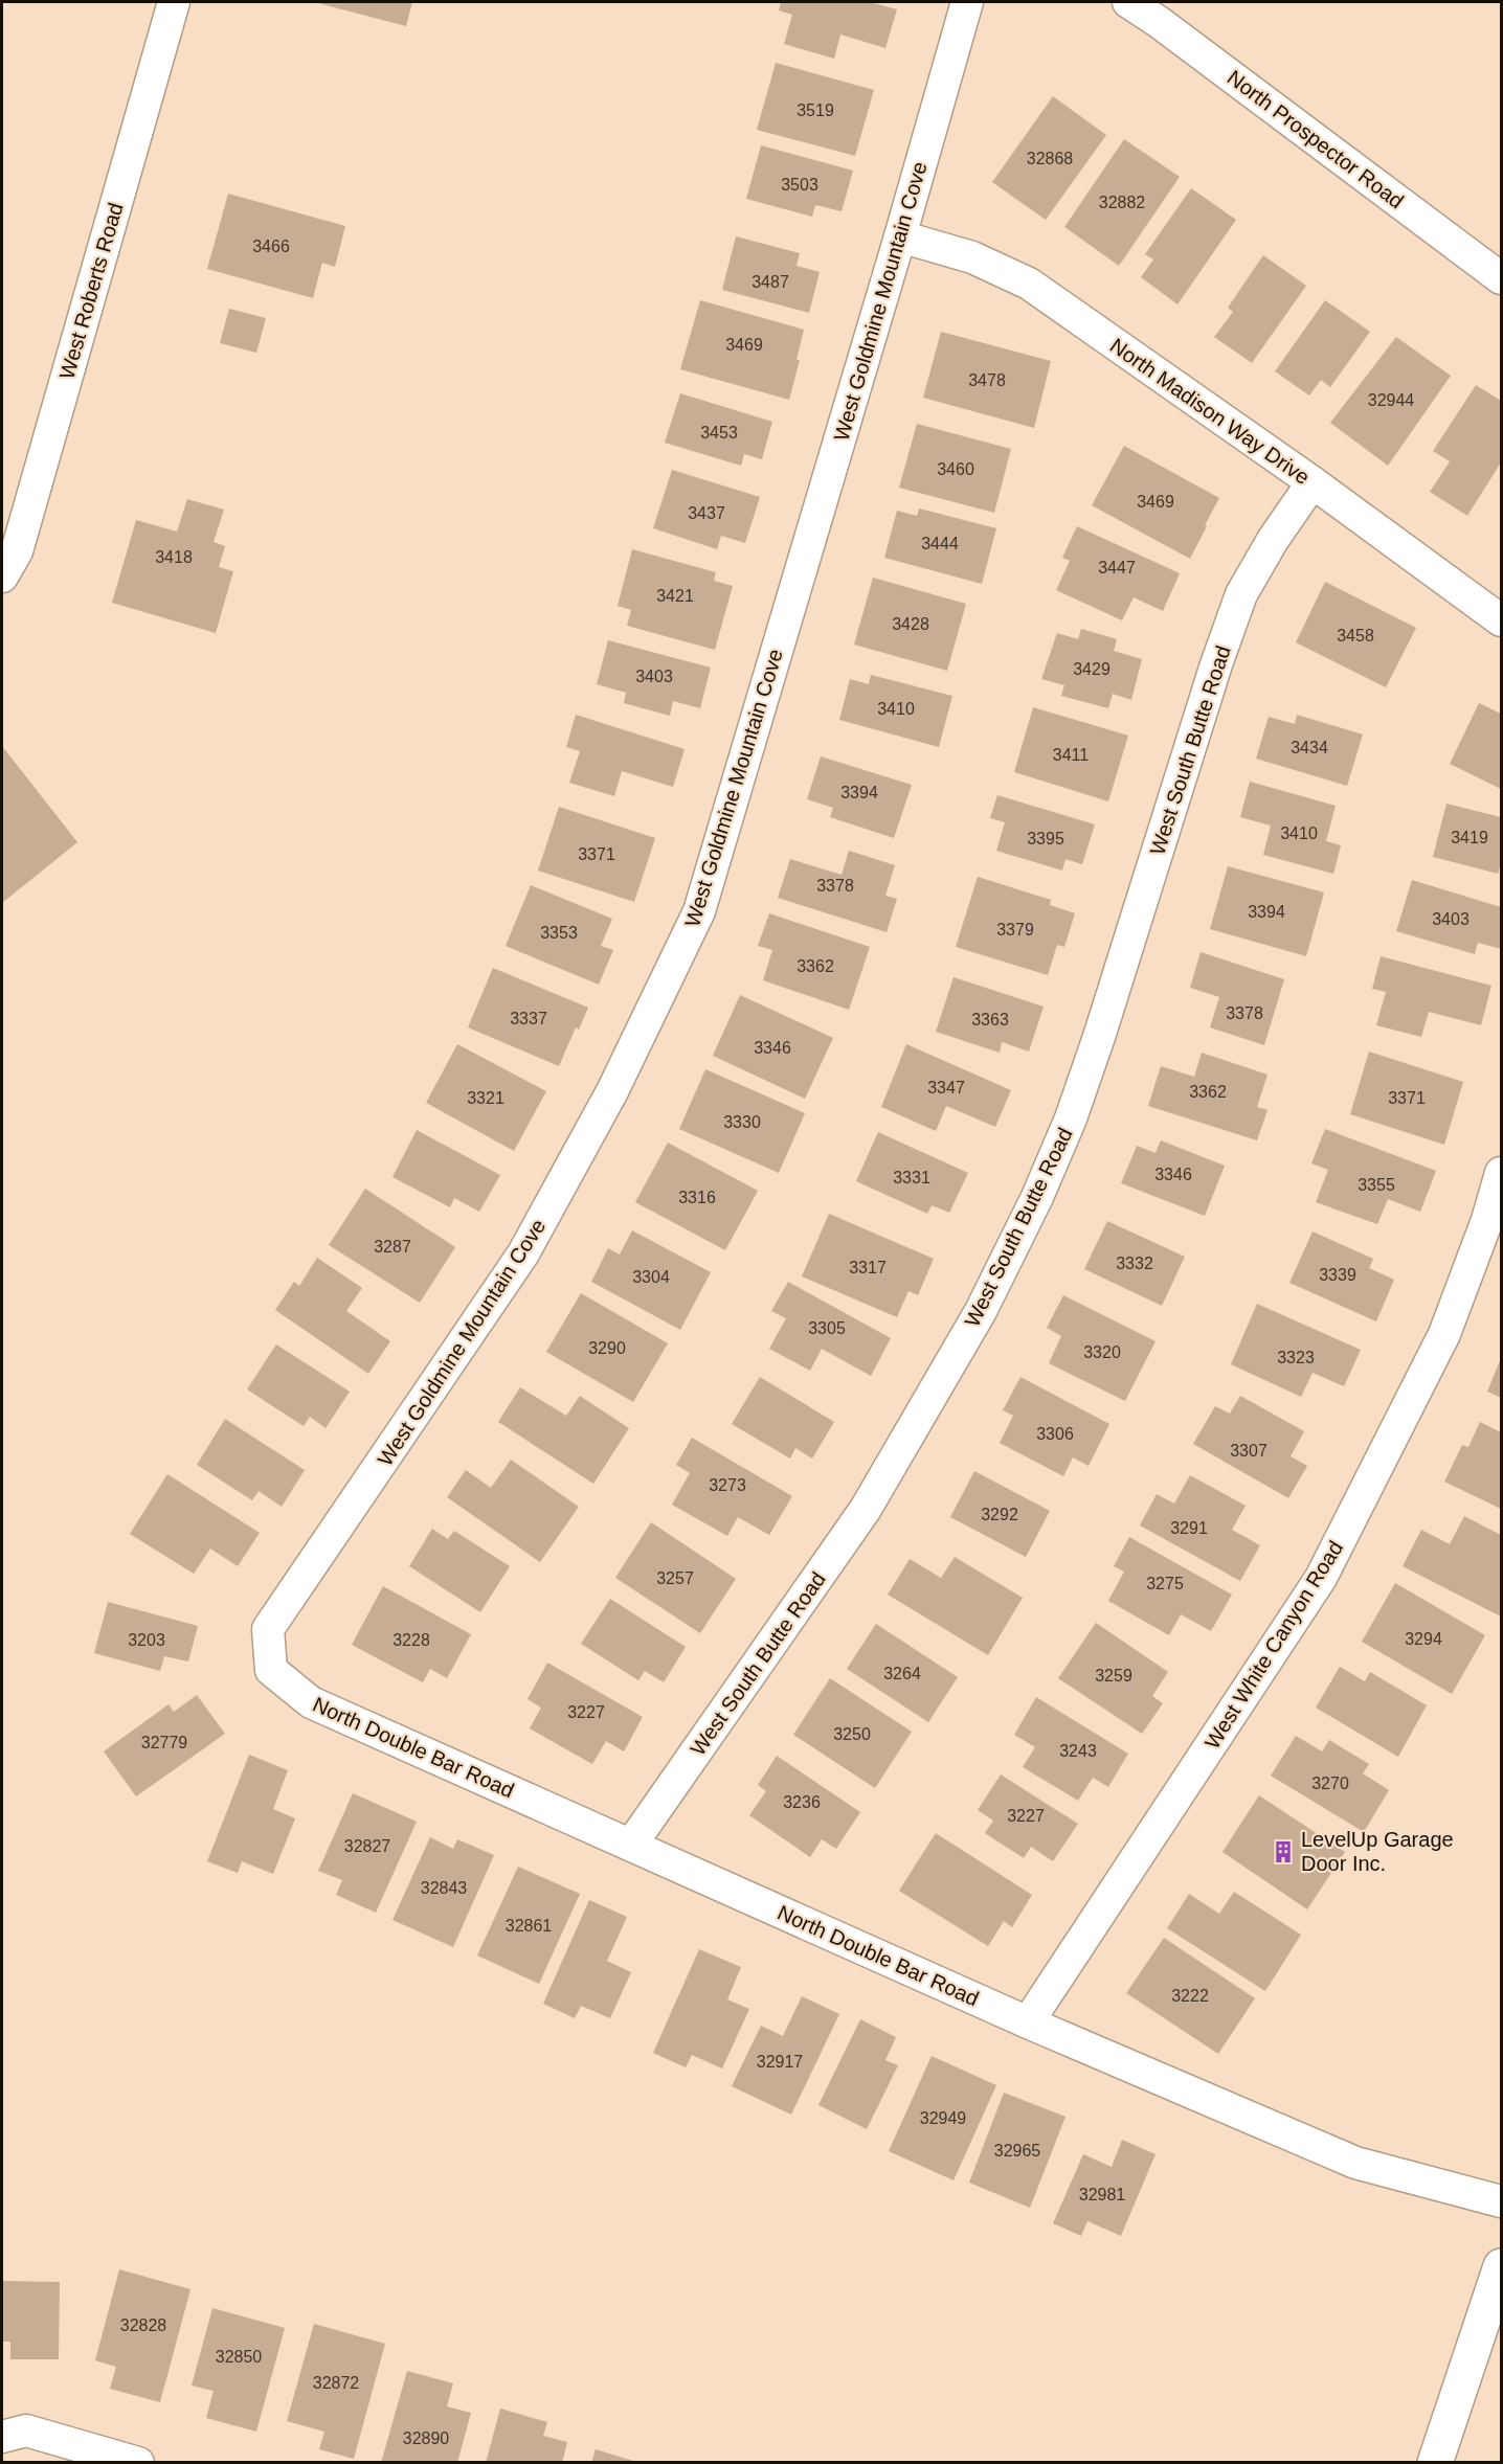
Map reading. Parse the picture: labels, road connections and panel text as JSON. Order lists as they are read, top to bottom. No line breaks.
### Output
{"streets":{"street":["North Prospector Road","West Roberts Road","West Goldmine Mountain Cove","North Madison Way Drive","West South Butte Road","West White Canyon Road","North Double Bar Road"]},"crossings":[["West Goldmine Mountain Cove","North Madison Way Drive"],["West Goldmine Mountain Cove","North Double Bar Road"],["North Madison Way Drive","West South Butte Road"],["West South Butte Road","North Double Bar Road"],["West White Canyon Road","North Double Bar Road"]],"places":{"building":["LevelUp Garage Door Inc."]},"house_numbers":["3519","32868","3503","32882","3466","3487","3469","3478","32944","3453","3460","3469","3437","3444","3418","3447","3421","3428","3458","3429","3403","3410","3434","3411","3394","3410","3419","3395","3371","3378","3394","3403","3379","3353","3362","3378","3337","3363","3346","3347","3362","3321","3371","3330","3346","3331","3355","3316","3287","3332","3317","3339","3304","3305","3290","3320","3323","3306","3307","3273","3292","3291","3257","3275","3294","3203","3228","3264","3259","3227","3250","32779","3243","3270","3236","3227","32827","32843","32861","3222","32917","32949","32965","32981","32828","32850","32872","32890"]}
